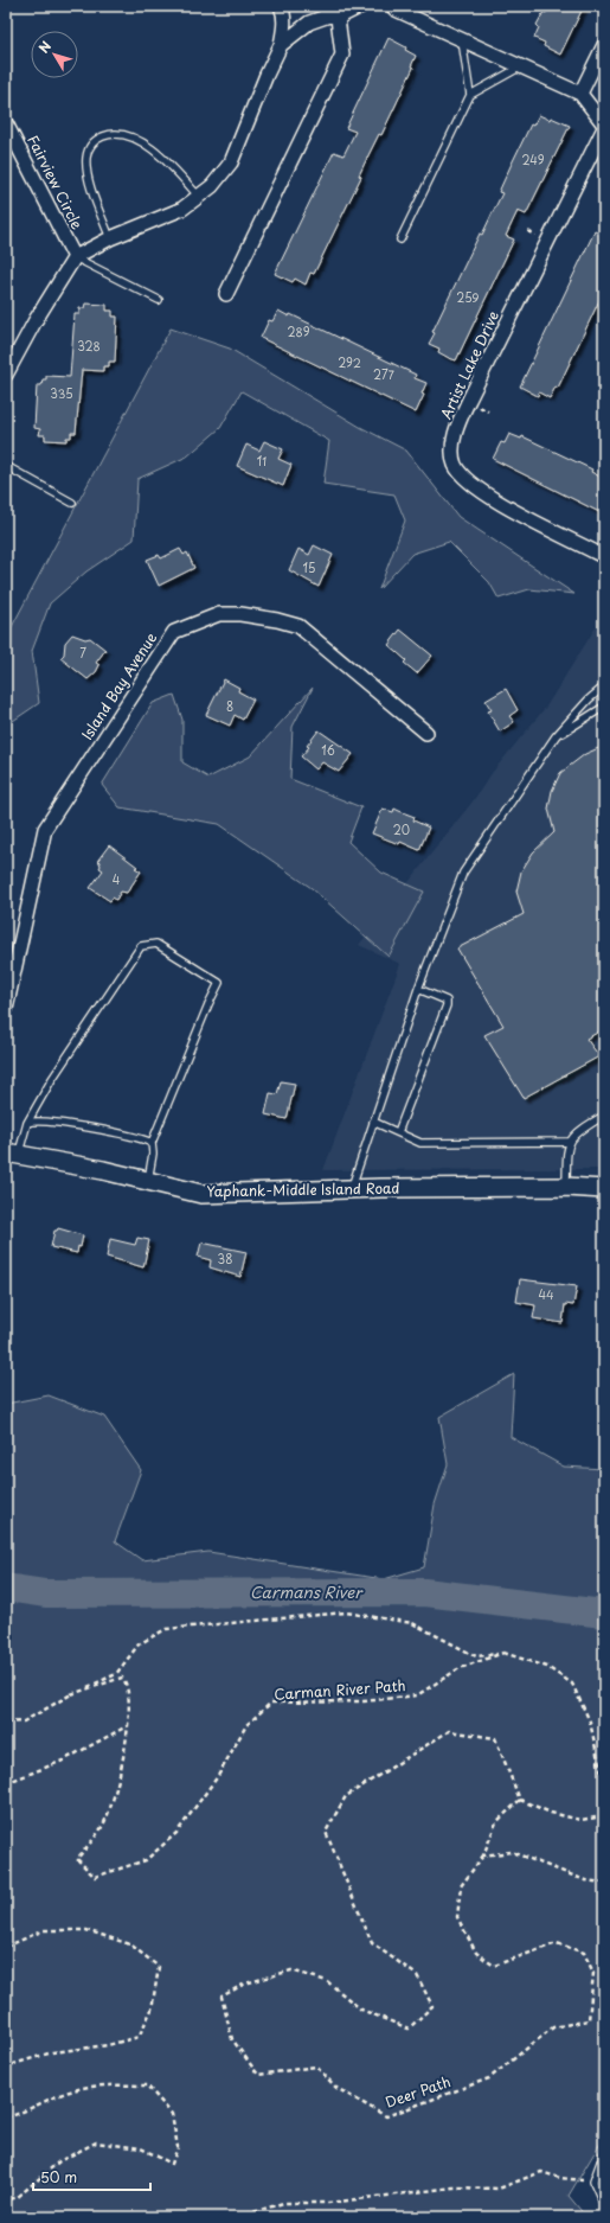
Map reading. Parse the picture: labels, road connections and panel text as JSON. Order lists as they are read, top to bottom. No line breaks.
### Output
{"streets":{"main road":["Yaphank-Middle Island Road"],"street":["Fairview Circle","Artist Lake Drive","Island Bay Avenue"],"path":["Carman River Path","Deer Path"]},"water":["Carmans River"],"house_numbers":["249","259","289","328","292","277","335","11","15","7","8","16","20","4","38","44"],"scale_bar":"50 m","north":"top left"}
